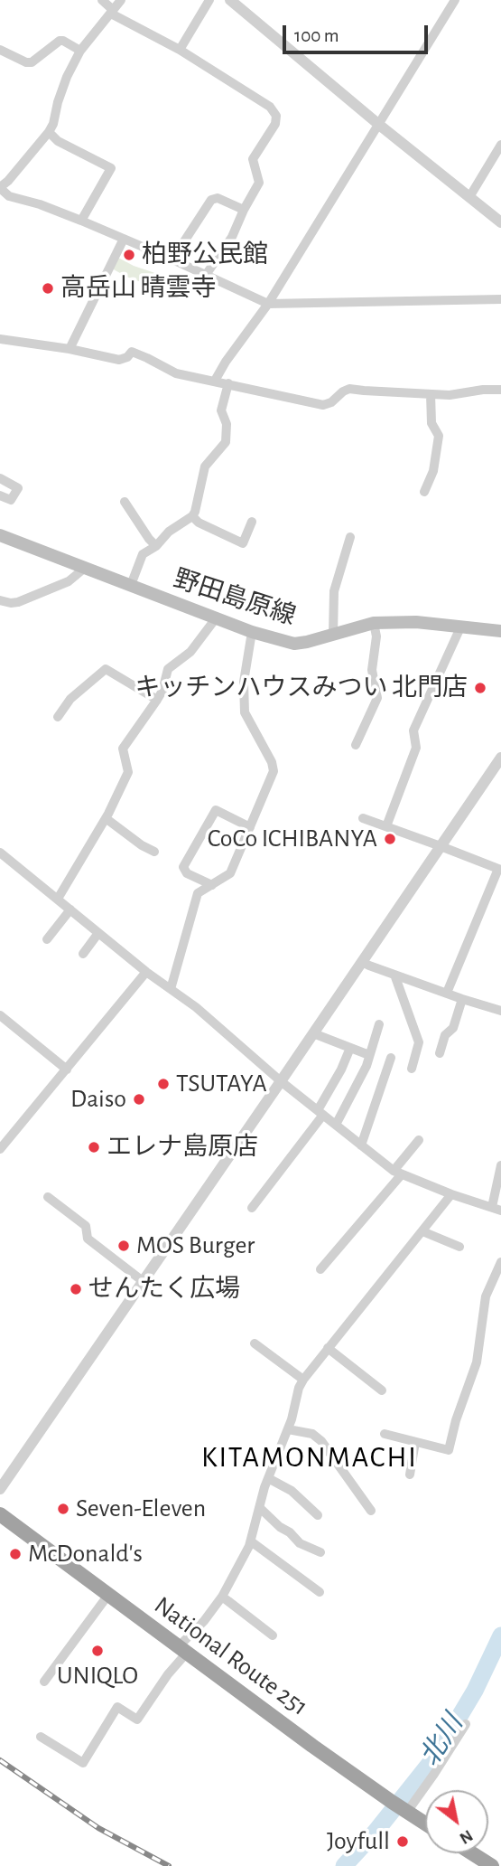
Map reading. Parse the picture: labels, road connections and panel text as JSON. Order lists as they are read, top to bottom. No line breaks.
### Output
{"streets":{"highway":["National Route 251"],"main road":["野田島原線"]},"districts":["KITAMONMACHI"],"water":["北川"],"places":["柏野公民館","高岳山 晴雲寺","キッチンハウスみつい 北門店","CoCo ICHIBANYA","TSUTAYA","Daiso","エレナ島原店","MOS Burger","せんたく広場","Seven-Eleven","McDonald's","UNIQLO","Joyfull"],"scale_bar":"100 m","north":"bottom right"}
